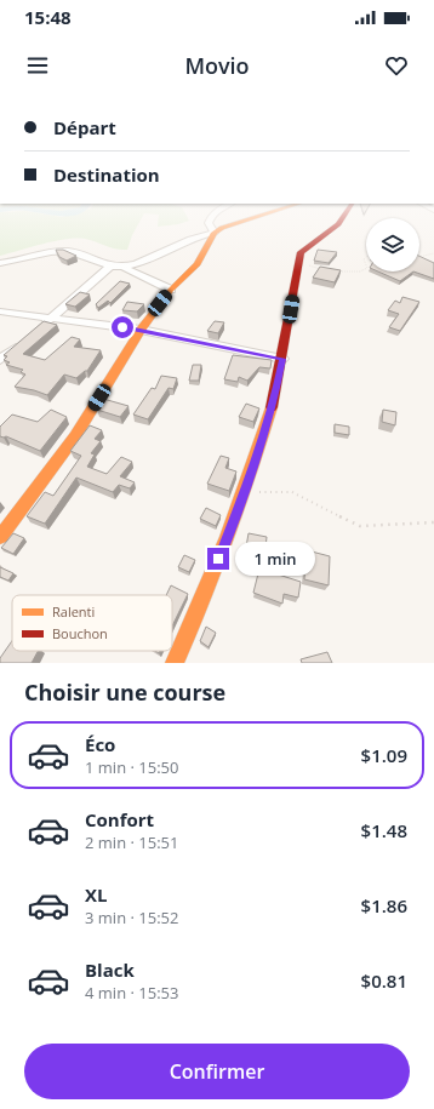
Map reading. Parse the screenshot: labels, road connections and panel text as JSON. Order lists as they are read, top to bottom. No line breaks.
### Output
{"legend":["Ralenti","Bouchon"],"page":{"status":"15:48","header":"Movio","banner":["Départ","Destination"],"bubble":"1 min","heading":"Choisir une course","list":[{"name":"Éco","note":"1 min · 15:50","value":"$1.09"},{"name":"Confort","note":"2 min · 15:51","value":"$1.48"},{"name":"XL","note":"3 min · 15:52","value":"$1.86"},{"name":"Black","note":"4 min · 15:53","value":"$0.81"}],"buttons":"Confirmer"}}
